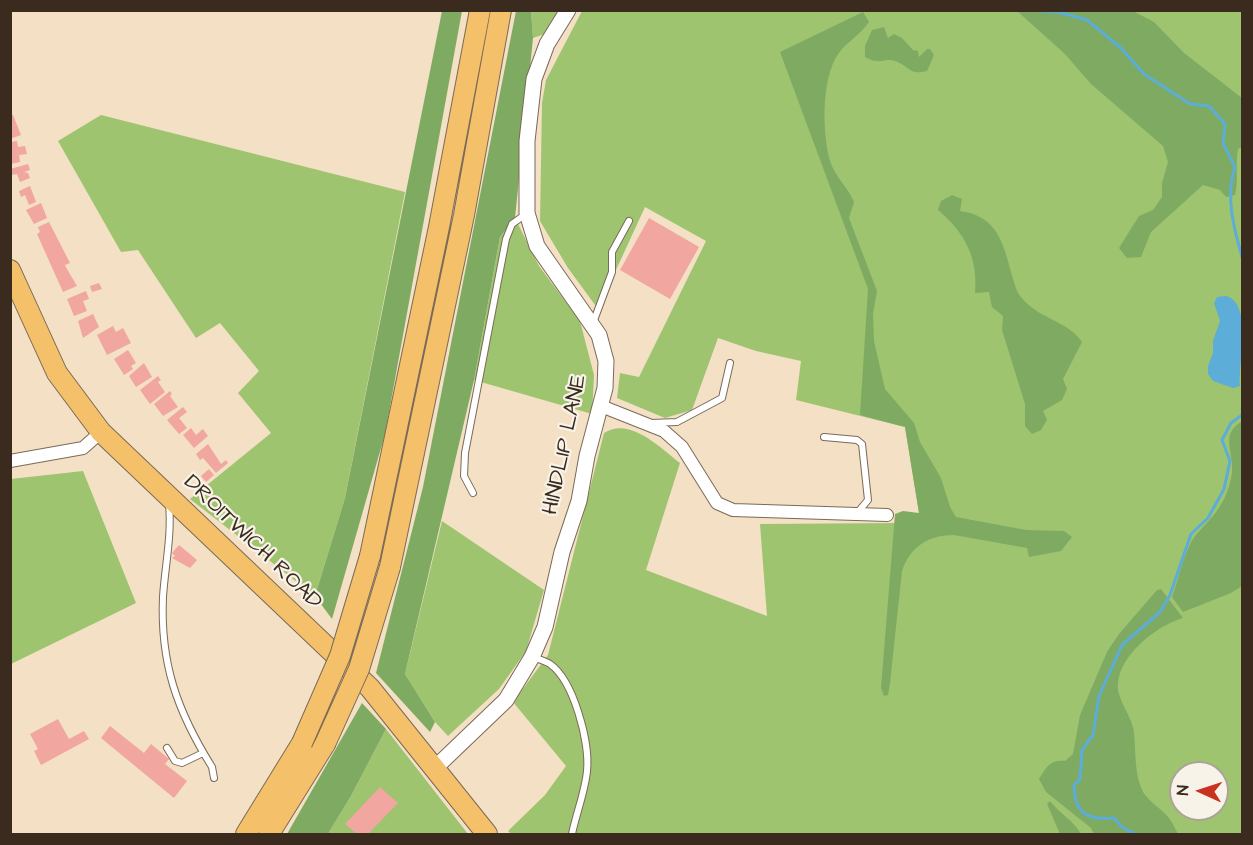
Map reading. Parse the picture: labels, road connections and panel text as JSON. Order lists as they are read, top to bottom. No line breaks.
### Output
{"streets":{"main road":["DROITWICH ROAD"],"street":["HINDLIP LANE"]},"crossings":[["HINDLIP LANE","DROITWICH ROAD"]],"north":"left"}
